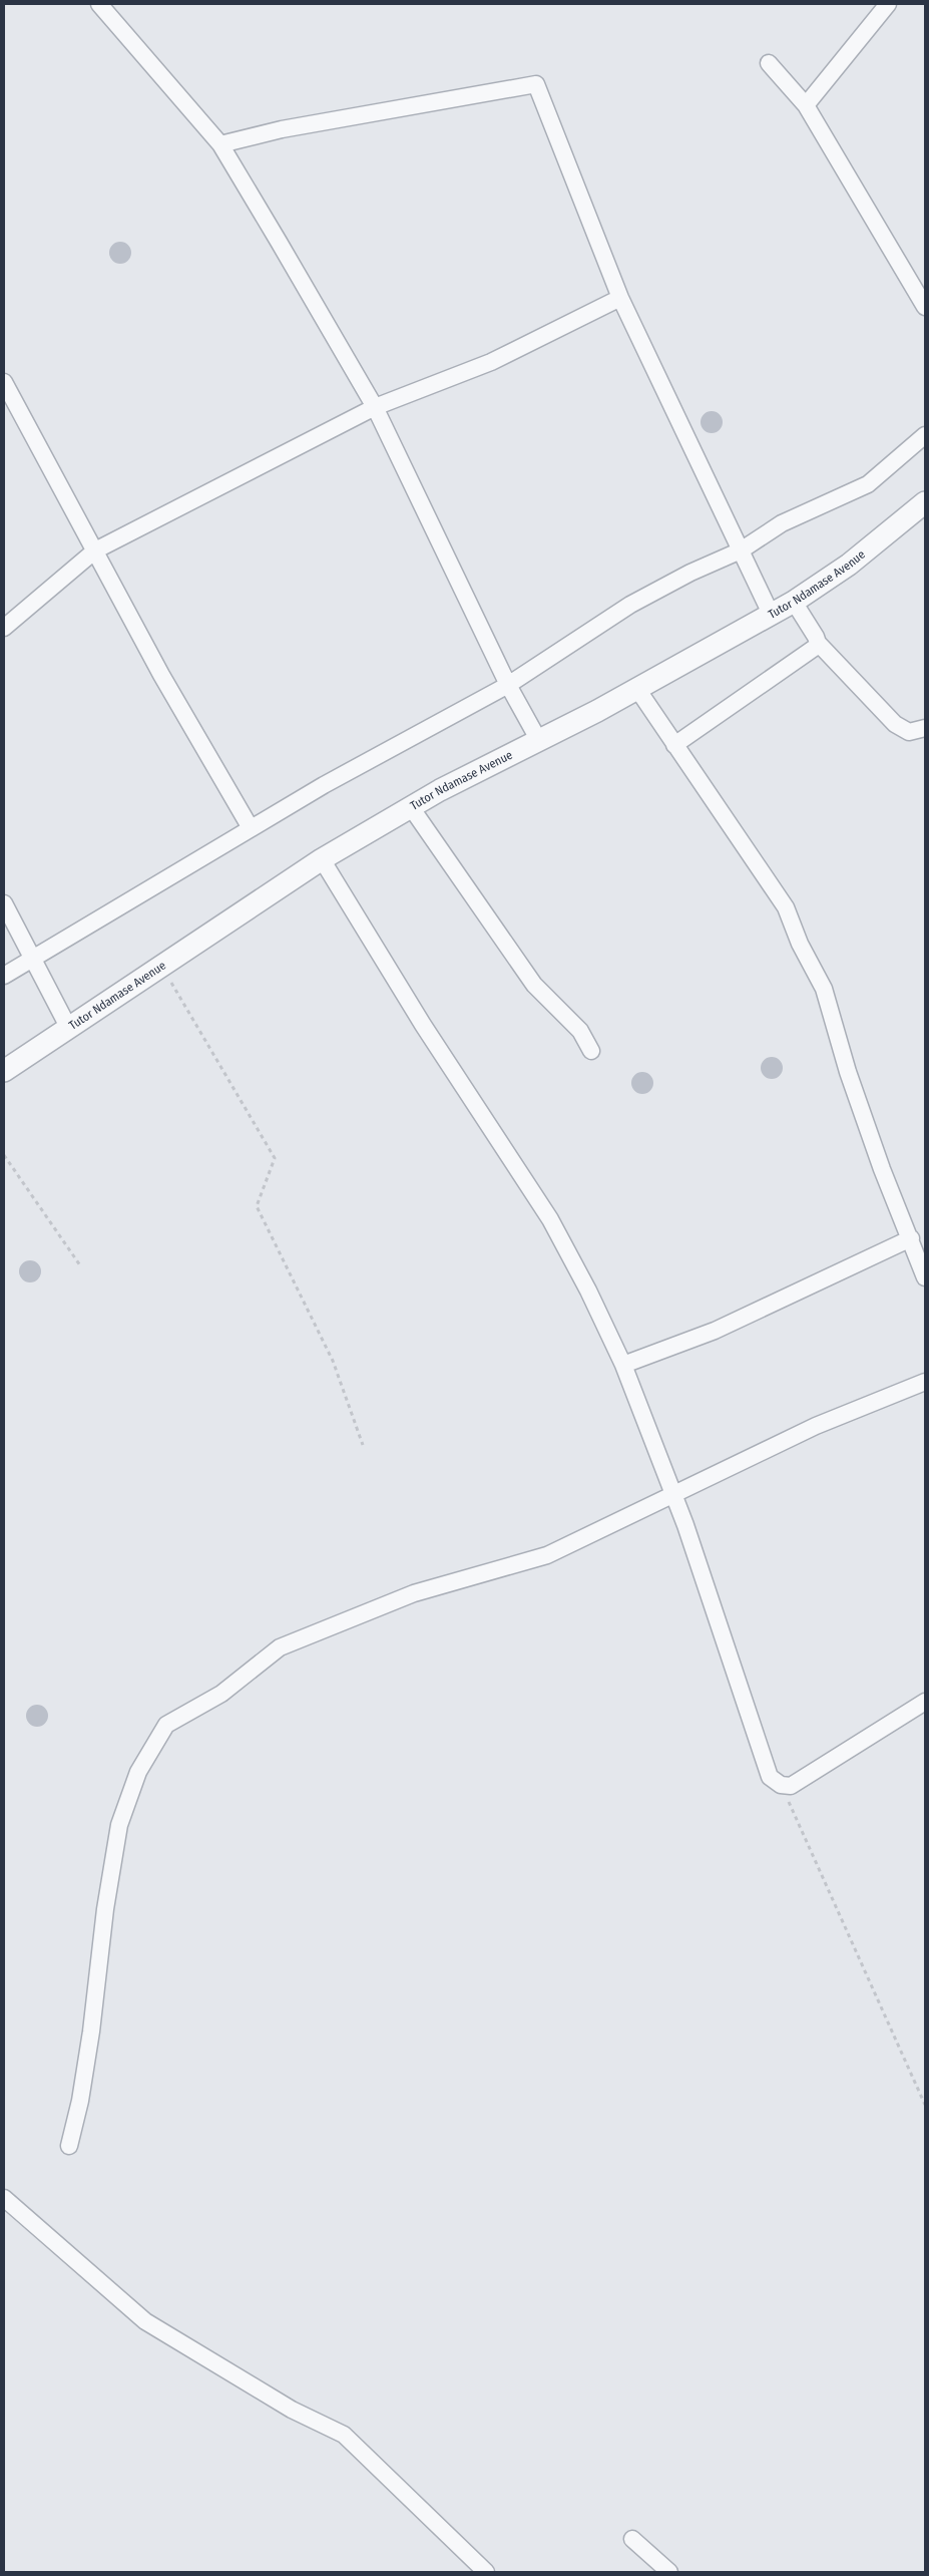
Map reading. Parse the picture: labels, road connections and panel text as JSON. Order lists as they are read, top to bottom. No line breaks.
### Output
{"streets":{"street":["Tutor Ndamase Avenue"]}}
